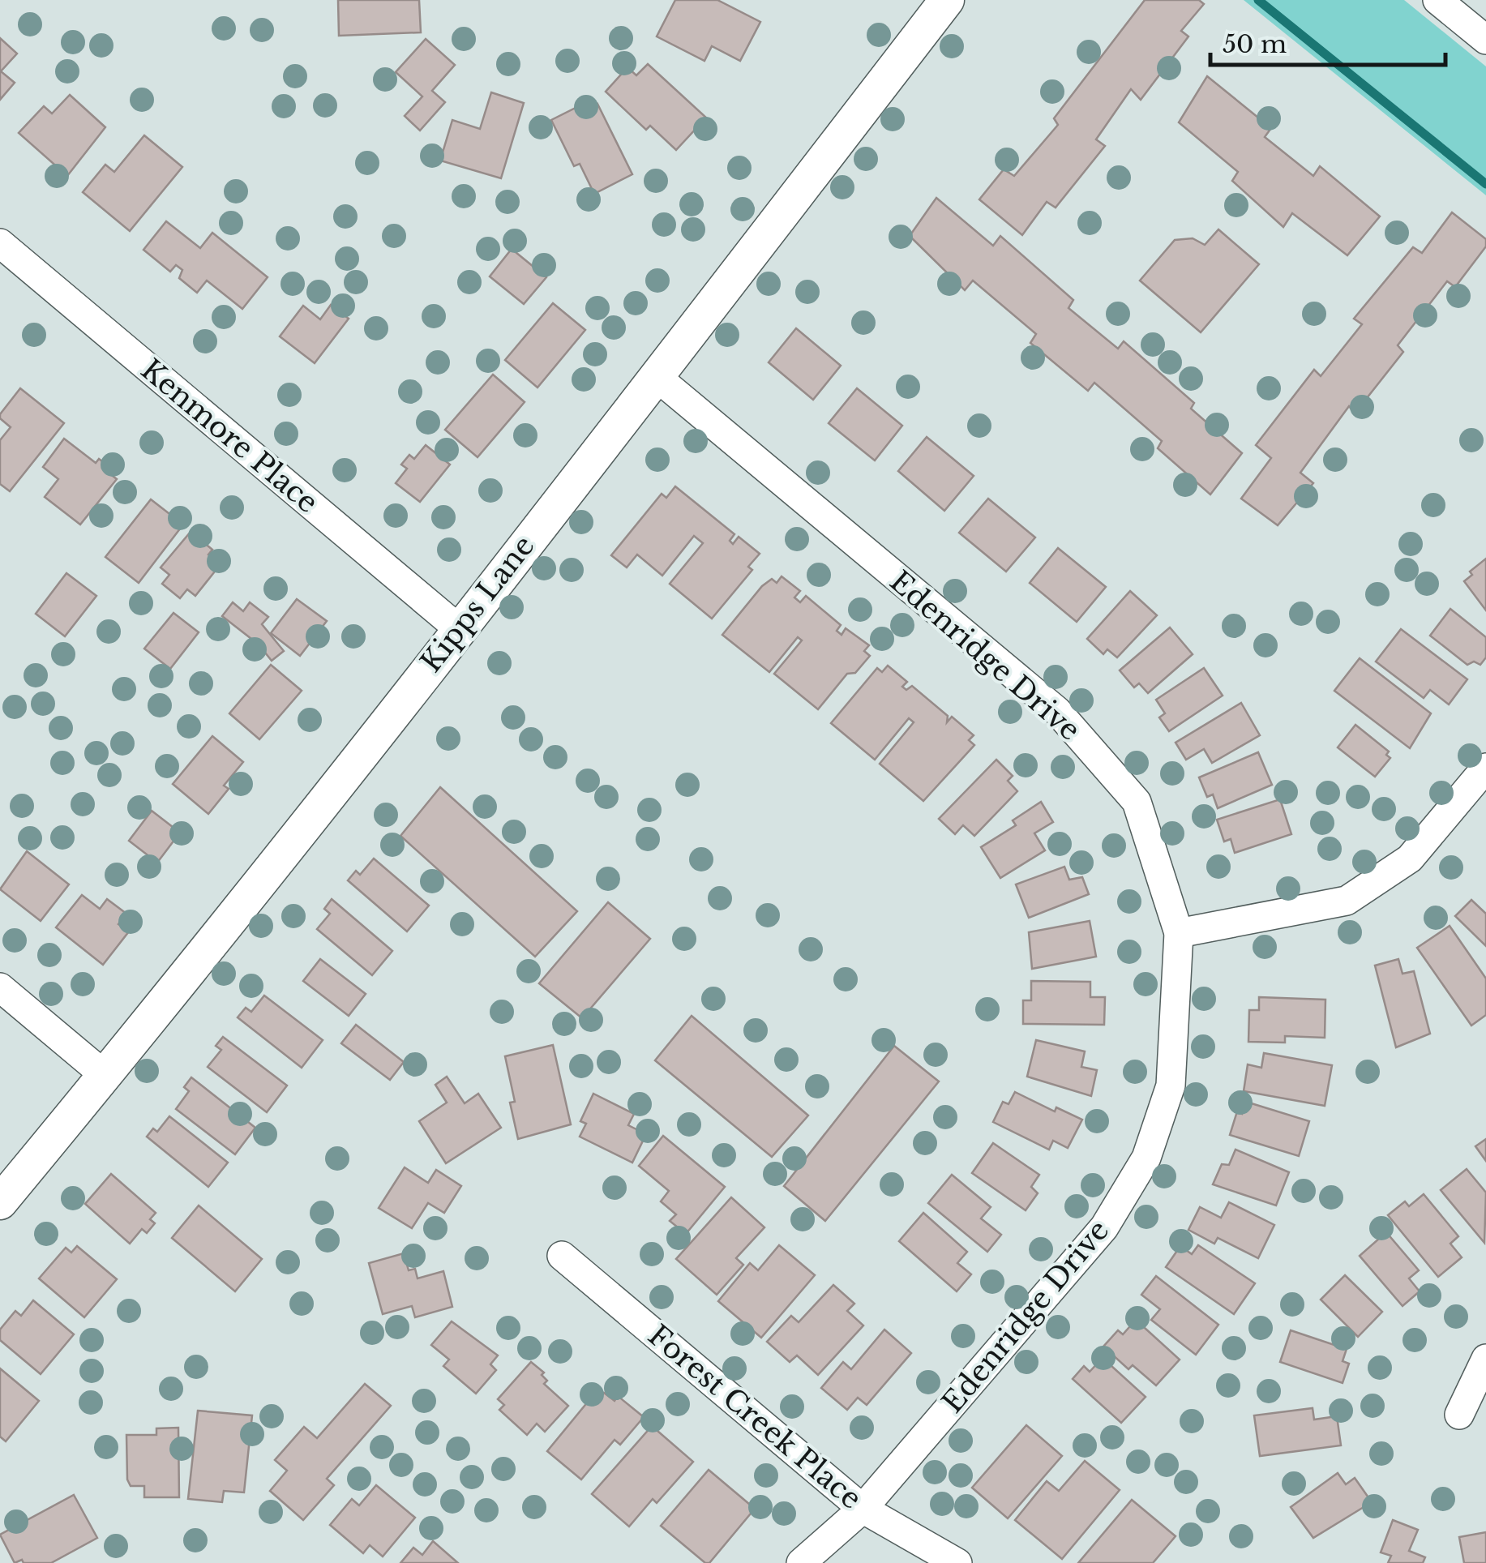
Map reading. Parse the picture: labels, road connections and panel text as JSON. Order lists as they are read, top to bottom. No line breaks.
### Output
{"streets":{"street":["Kenmore Place","Kipps Lane","Edenridge Drive","Forest Creek Place"]},"crossings":[["Kenmore Place","Kipps Lane"],["Kipps Lane","Edenridge Drive"],["Edenridge Drive","Forest Creek Place"]],"scale_bar":"50 m"}
